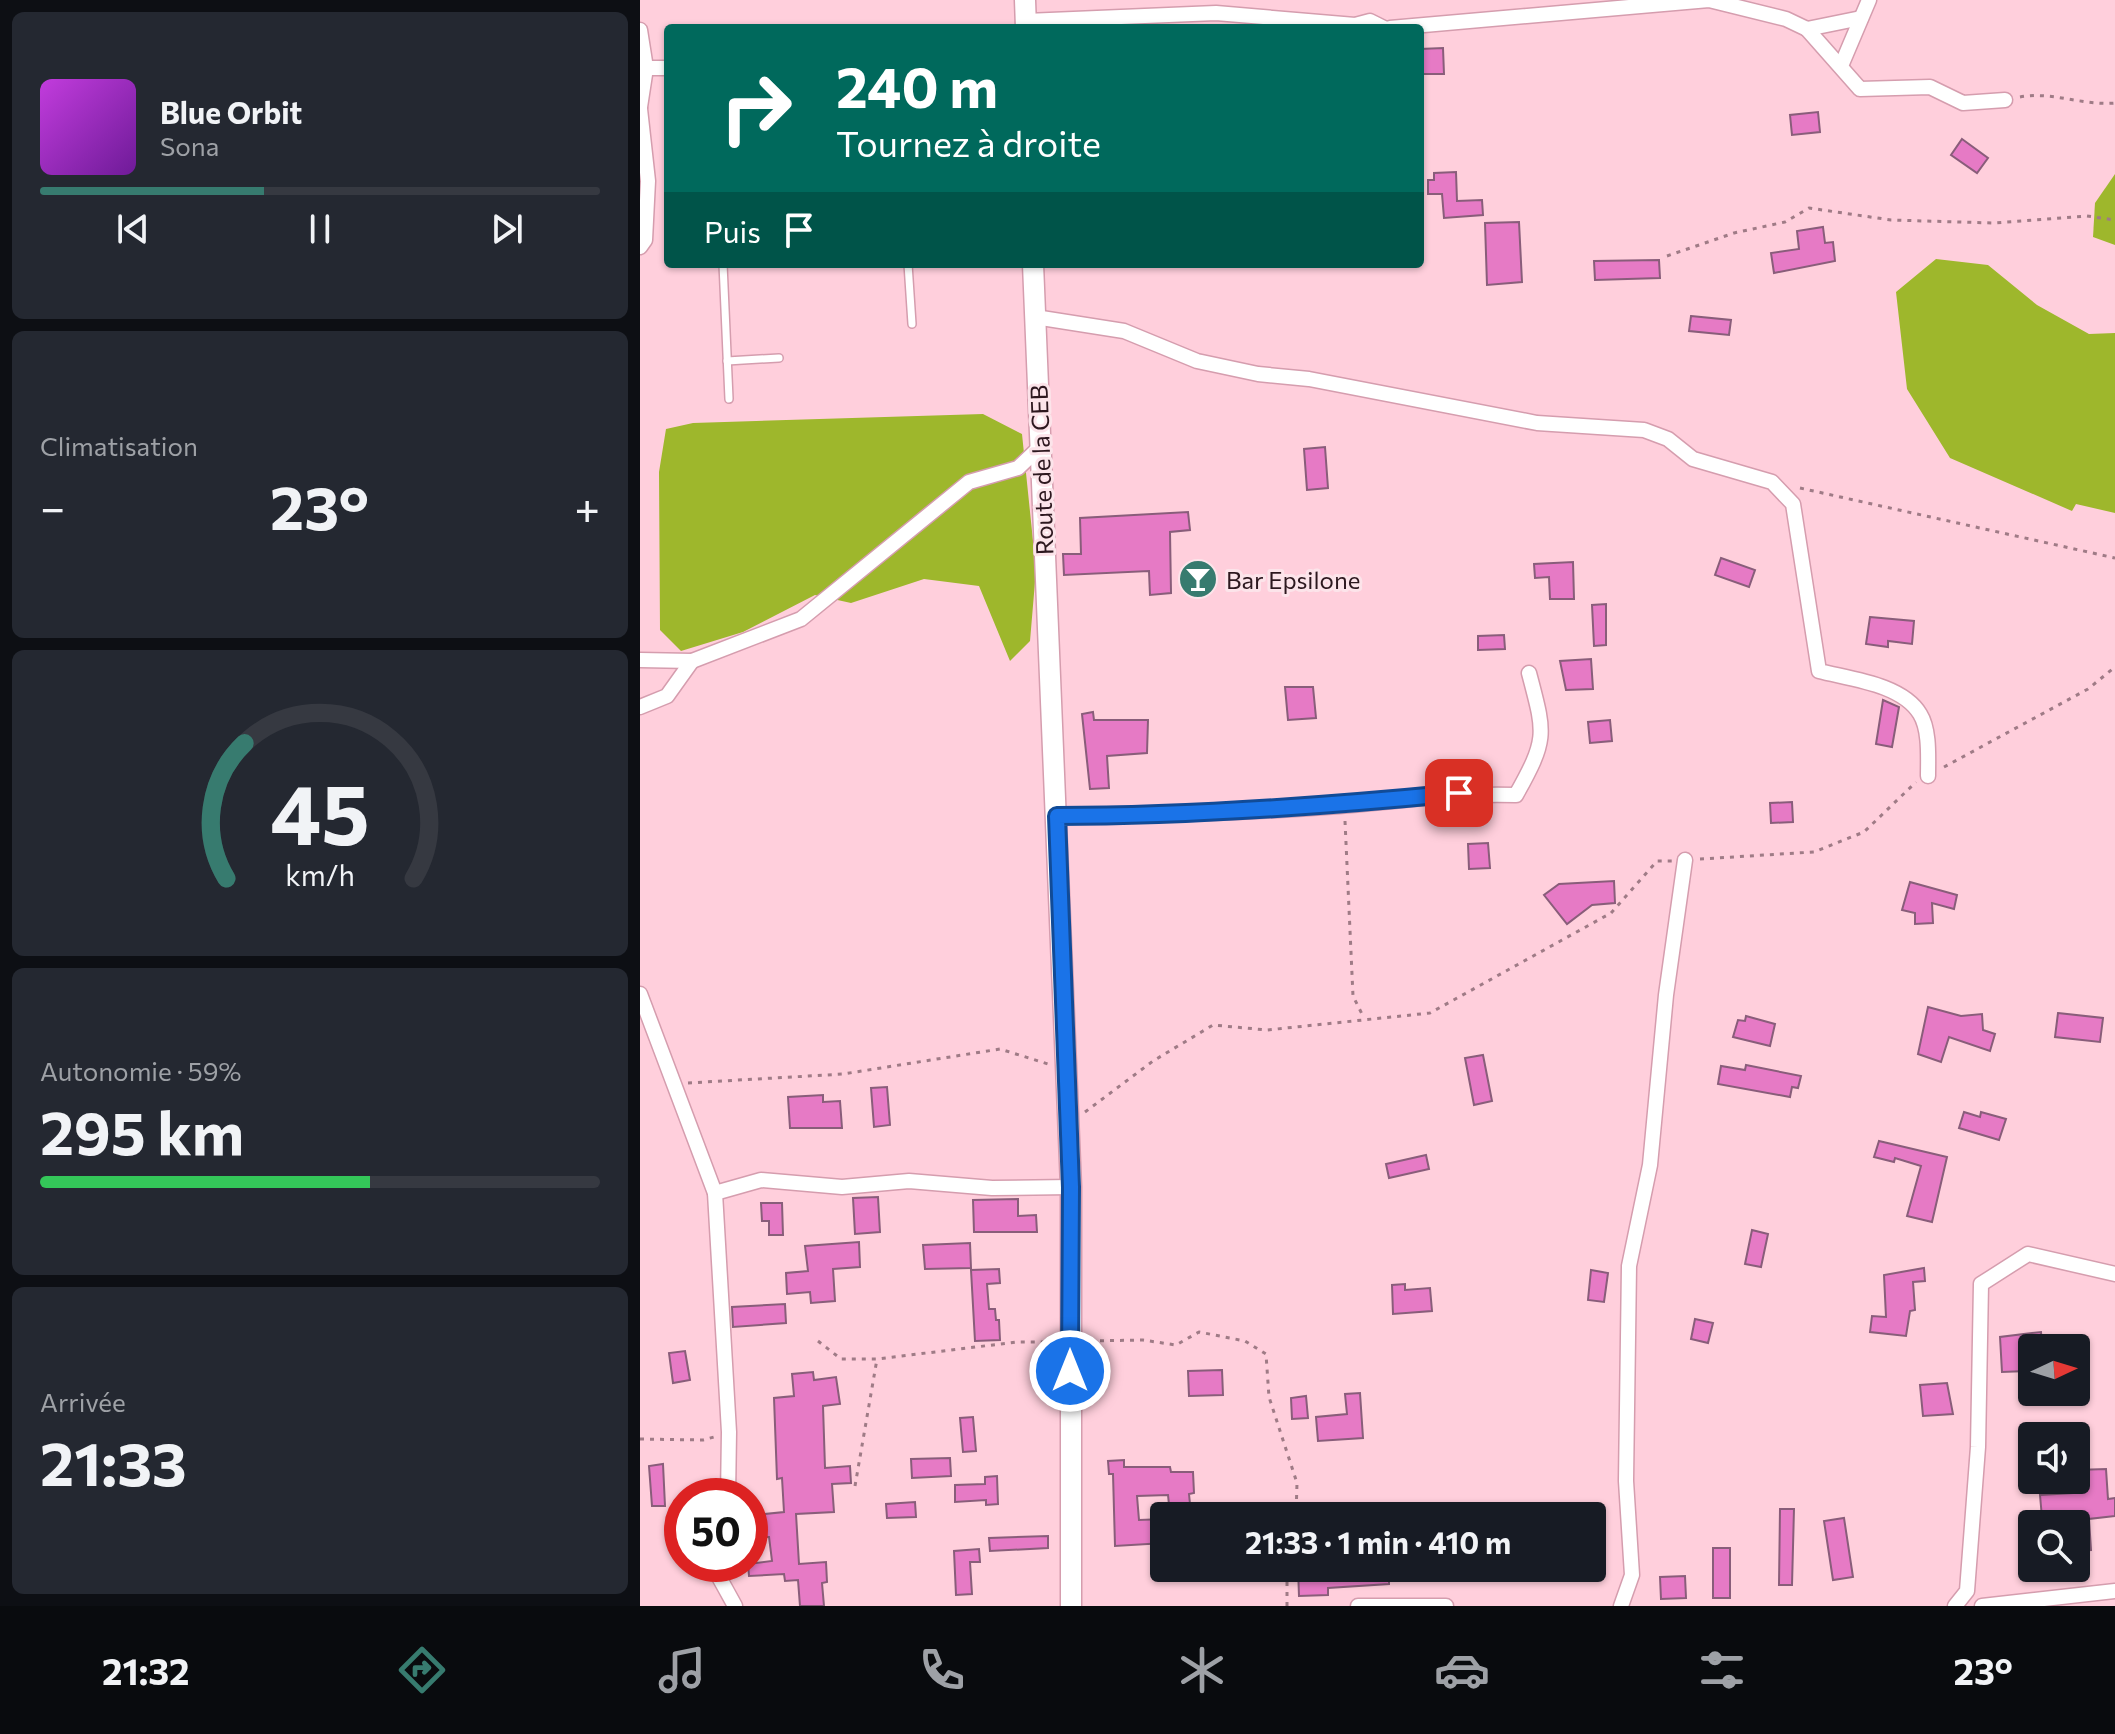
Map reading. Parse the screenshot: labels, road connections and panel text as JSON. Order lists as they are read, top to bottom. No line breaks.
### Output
{"streets":{"main road":["Route de la CEB"]},"places":{"bar":["Bar Epsilone"]},"north":"right","page":{"turn":["240 m","Tournez à droite"],"song":["Blue Orbit","Sona"],"then":"Puis","tile":["Climatisation",["Autonomie · 59%","295 km"],["Arrivée","21:33"]],"heat":["−","23°","+"],"limit":"50","trip":"21:33 · 1 min · 410 m","tabs":["21:32","23°"],"gauge":["45","km/h"]}}
